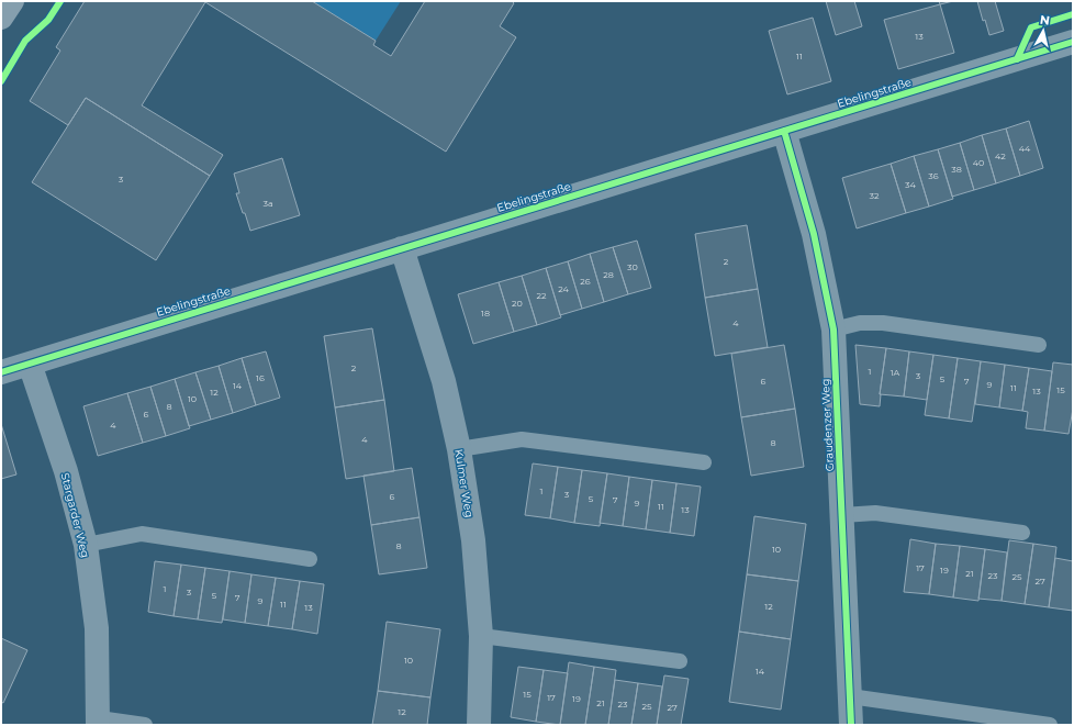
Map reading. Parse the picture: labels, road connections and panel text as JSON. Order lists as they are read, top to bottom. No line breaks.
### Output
{"streets":{"street":["Ebelingstraße","Graudenzer Weg","Kulmer Weg","Stargarder Weg"]},"crossings":[["Ebelingstraße","Graudenzer Weg"],["Ebelingstraße","Kulmer Weg"],["Ebelingstraße","Stargarder Weg"]],"house_numbers":["13","11","44","42","40","38","36","3","34","32","3a","2","30","28","26","24","22","20","18","4","2","1","1A","3","16","5","6","7","9","14","11","15","13","12","10","8","6","4","4","8","1","3","6","5","7","9","11","13","8","10","17","19","21","23","25","27","1","3","5","7","9","11","12","13","10","14","15","17","19","21","23","25","27","12"],"north":"top"}
